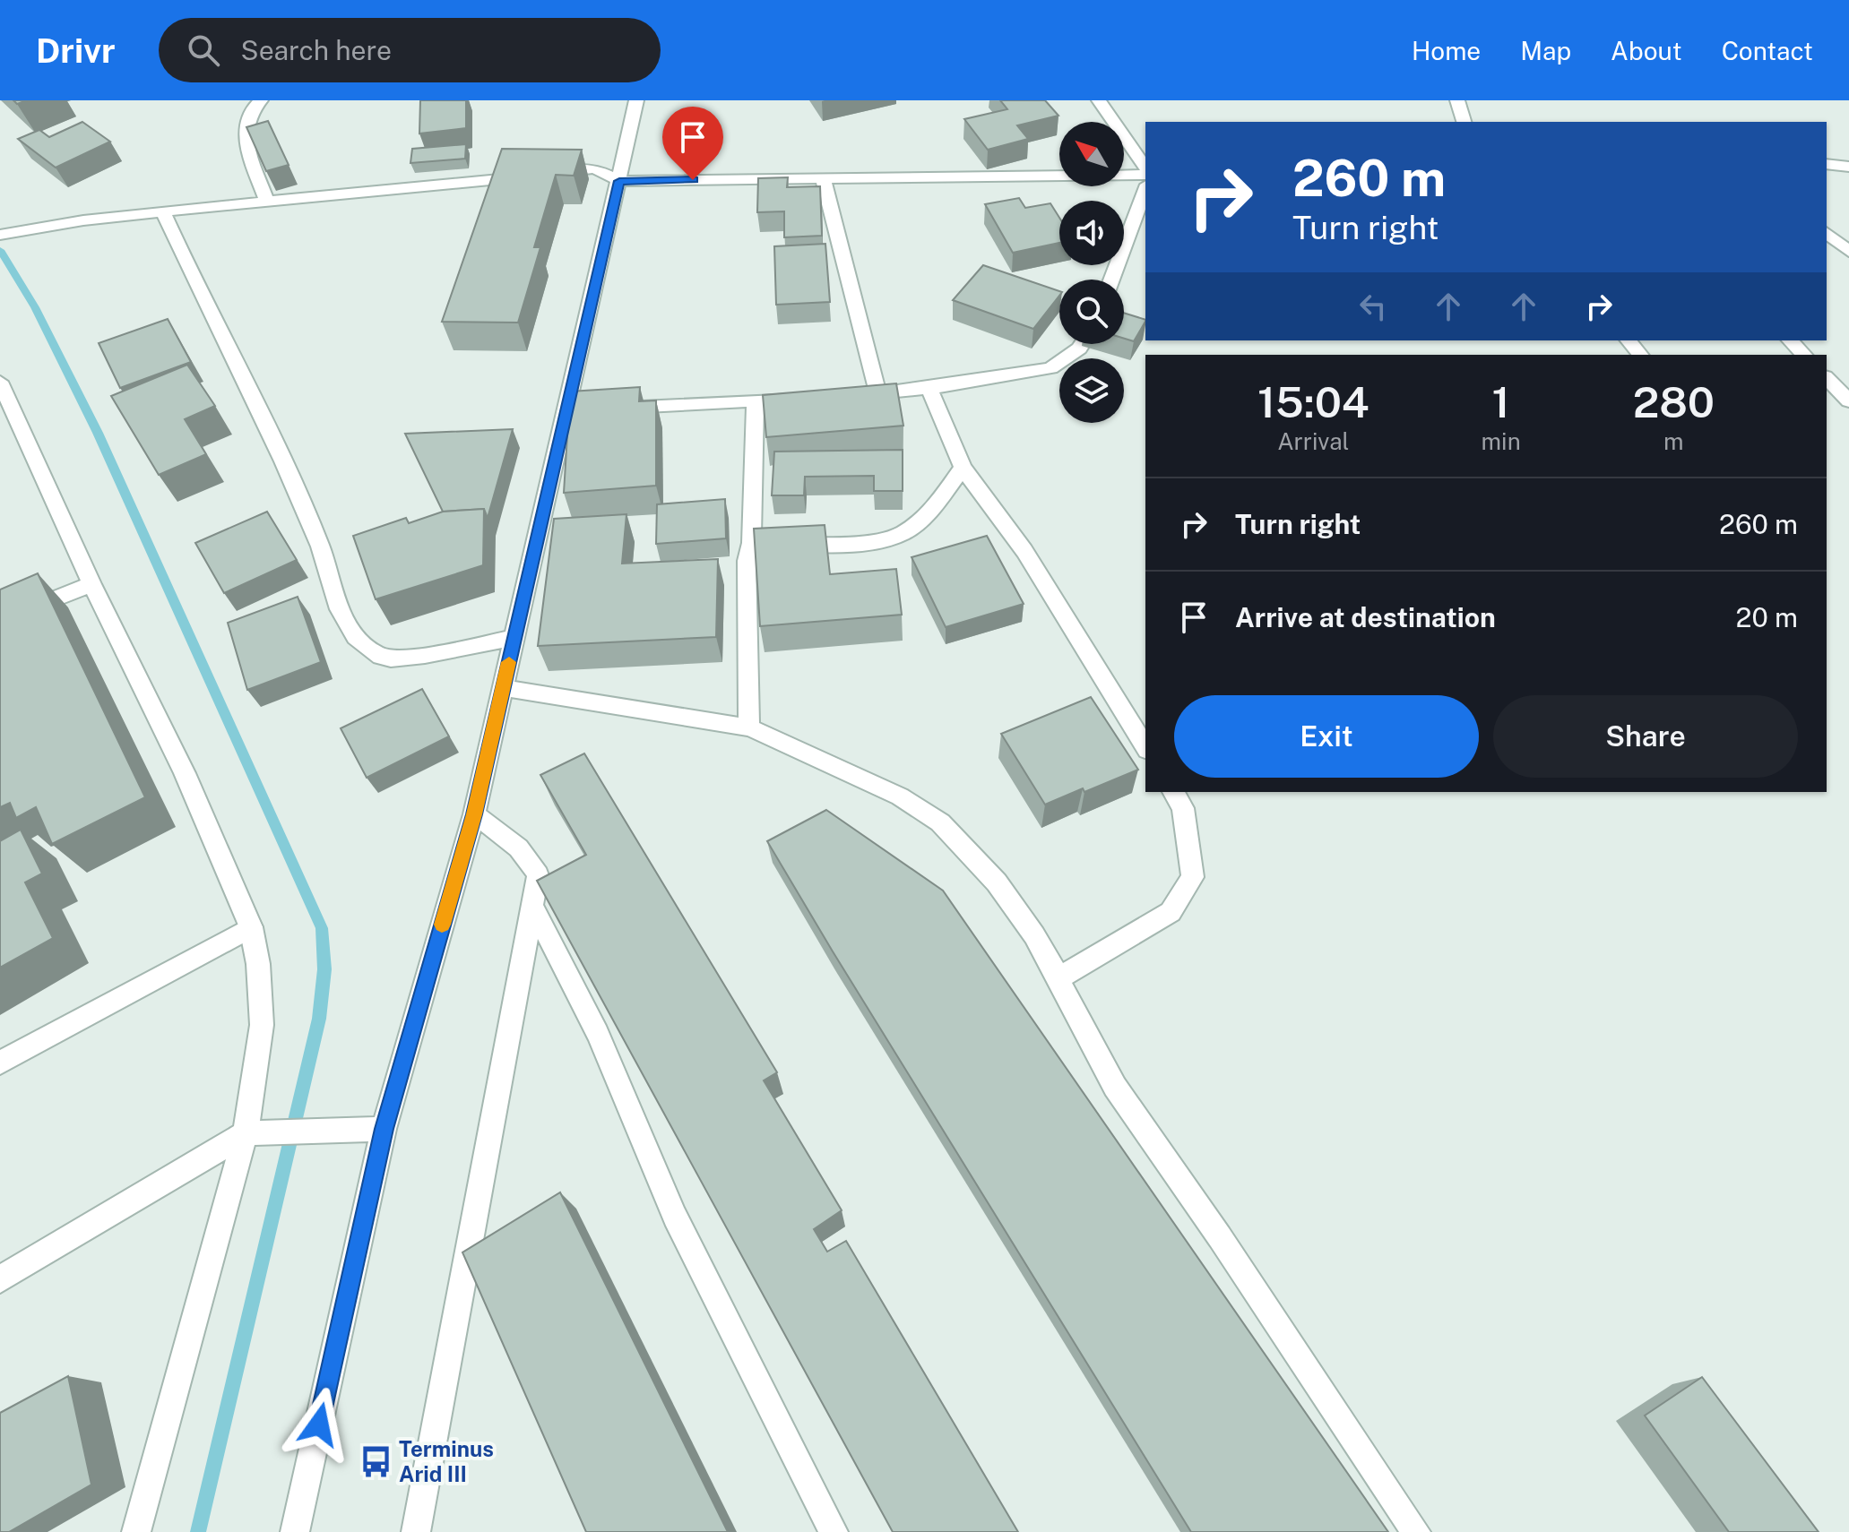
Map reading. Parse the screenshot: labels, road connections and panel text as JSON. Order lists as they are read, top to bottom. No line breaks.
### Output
{"places":{"bus stop":["Terminus Arid III"]},"north":"top left","page":{"header":"Drivr","search":"Search here","nav":["Home","Map","About","Contact"],"turn":["260 m","Turn right"],"eta":["15:04","Arrival","1","min","280","m"],"list":[{"name":"Turn right","value":"260 m"},{"name":"Arrive at destination","value":"20 m"}],"buttons":["Exit","Share"]}}
